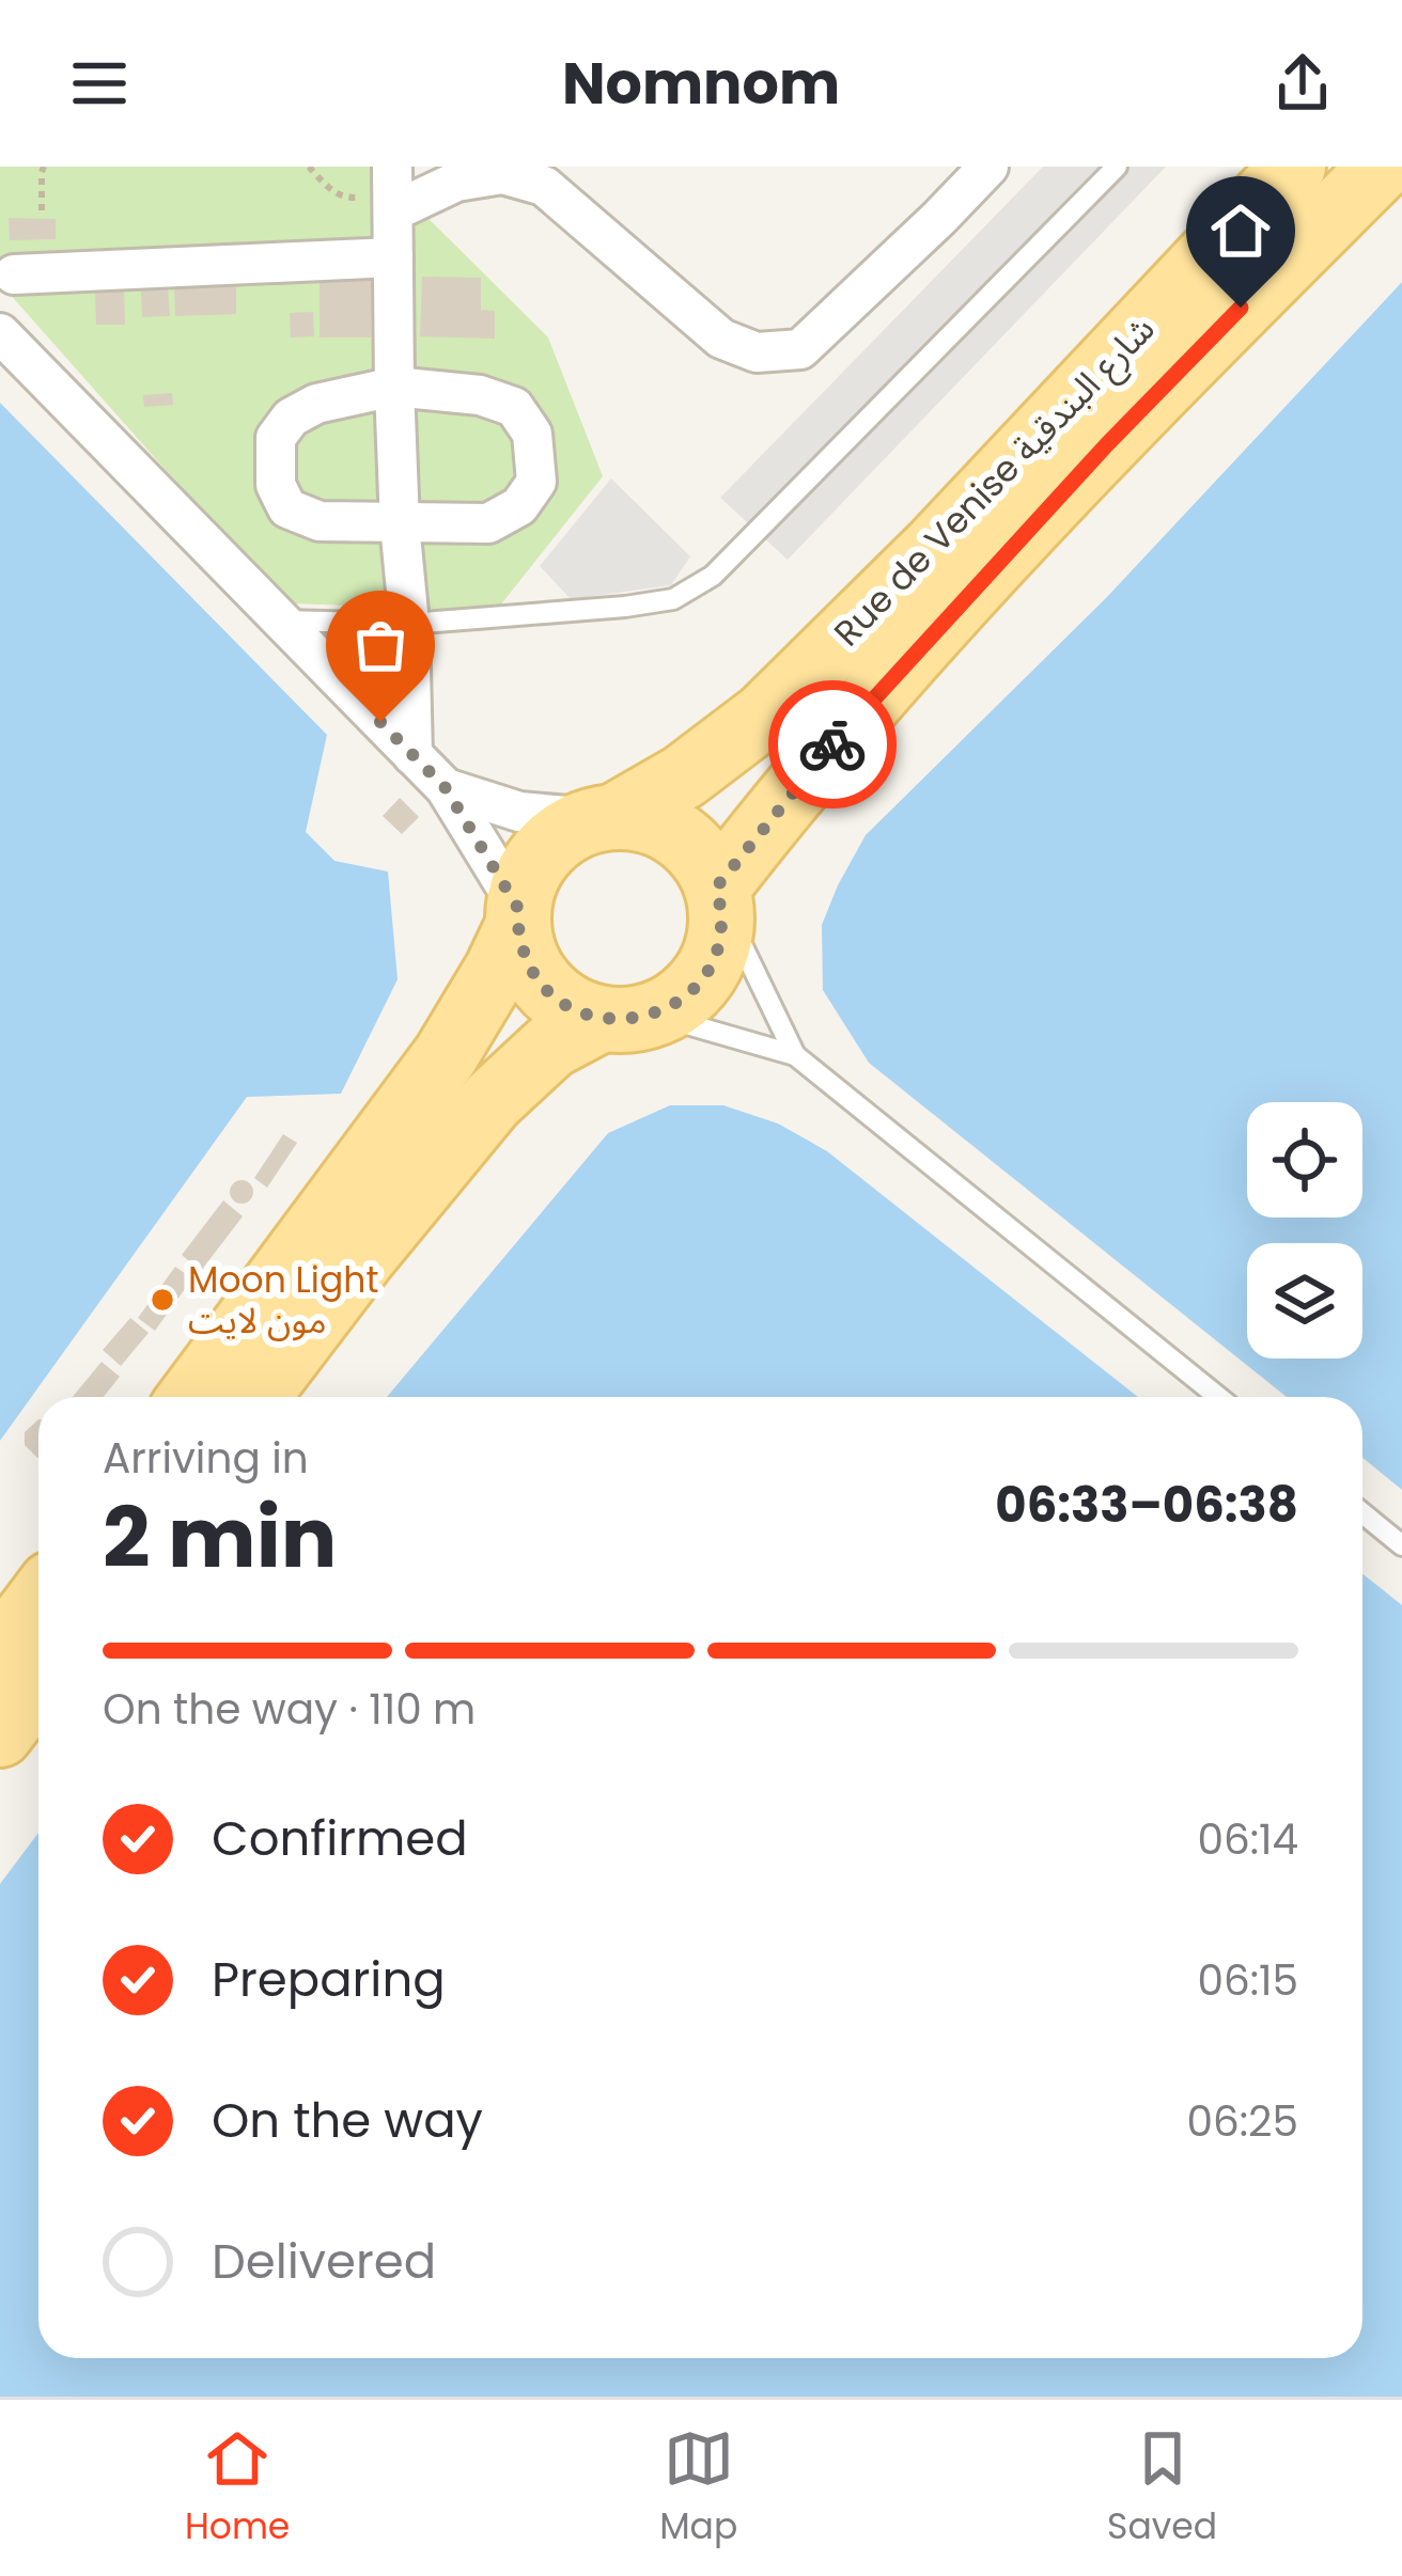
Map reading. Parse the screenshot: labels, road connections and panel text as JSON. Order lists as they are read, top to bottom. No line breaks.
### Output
{"streets":{"main road":["Rue de Venise شارع البندقية"]},"places":["Moon Light مون لايت"],"page":{"header":"Nomnom","heading":["2 min","Arriving in","06:33–06:38"],"bar":"On the way · 110 m","list":[["Confirmed","06:14"],["Preparing","06:15"],["On the way","06:25"],"Delivered"],"tabs":["Home","Map","Saved"]}}
